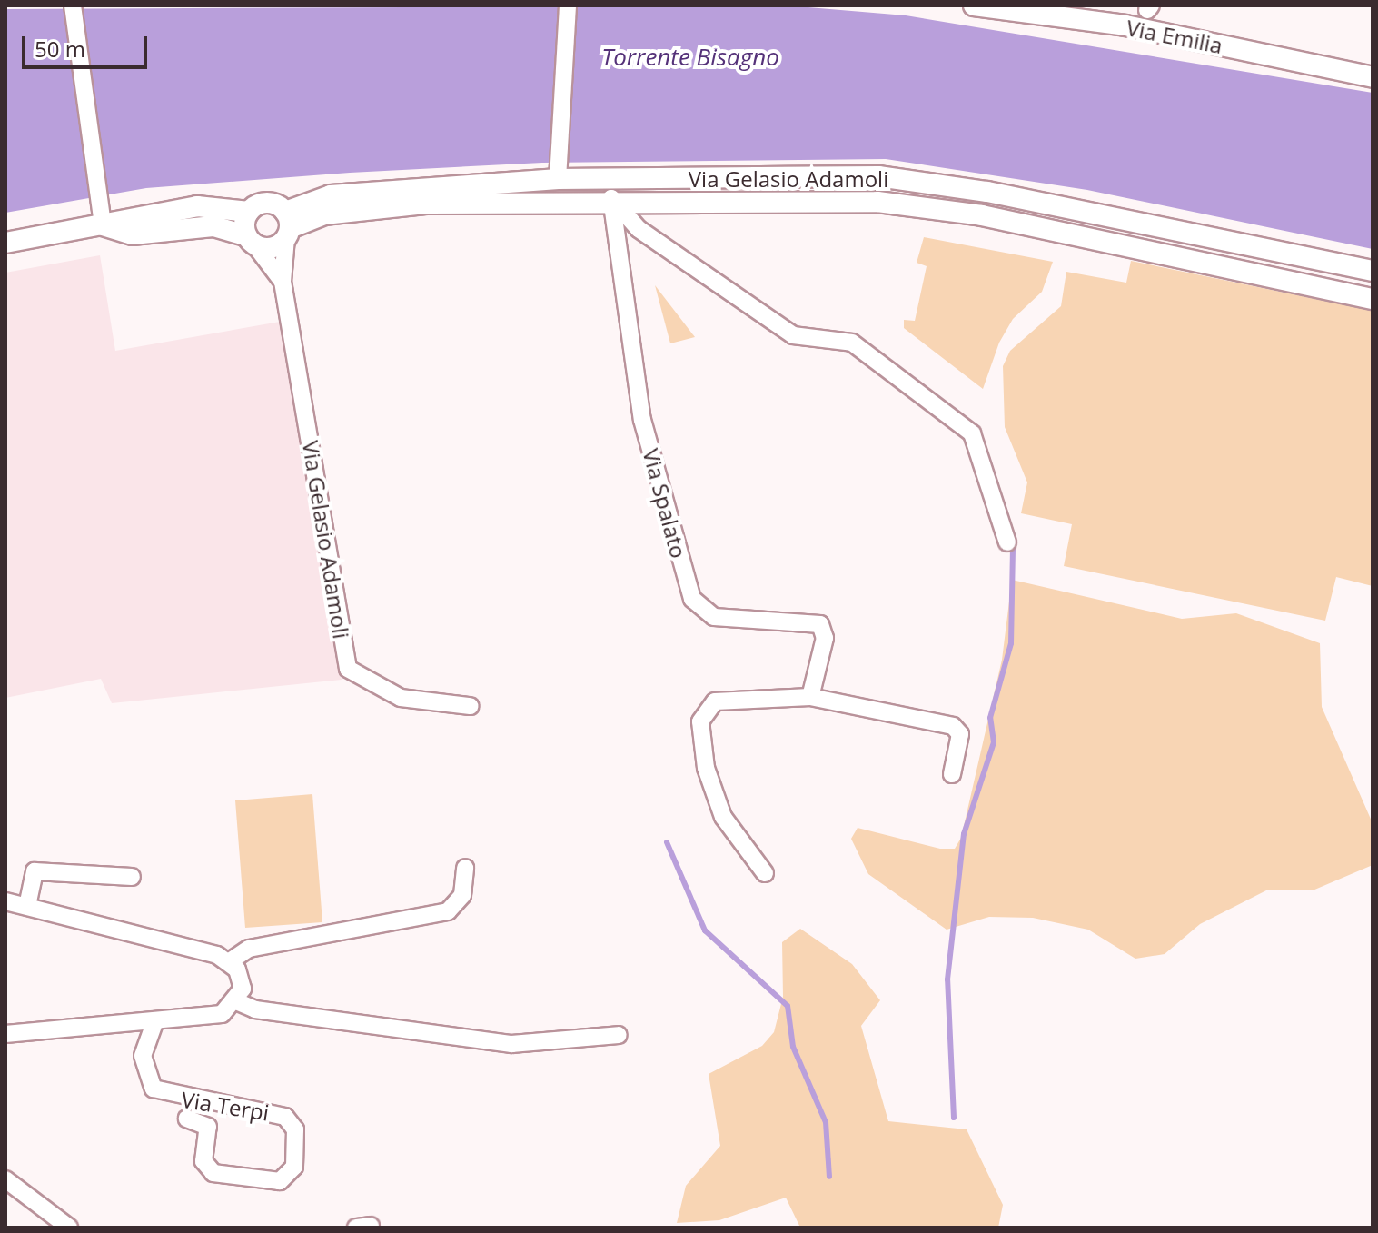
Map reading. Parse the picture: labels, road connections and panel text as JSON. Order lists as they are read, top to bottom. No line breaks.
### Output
{"streets":{"main road":["Via Emilia","Via Gelasio Adamoli"],"street":["Via Spalato","Via Terpi"]},"crossings":[["Via Gelasio Adamoli","Via Spalato"]],"water":["Torrente Bisagno"],"scale_bar":"50 m"}
